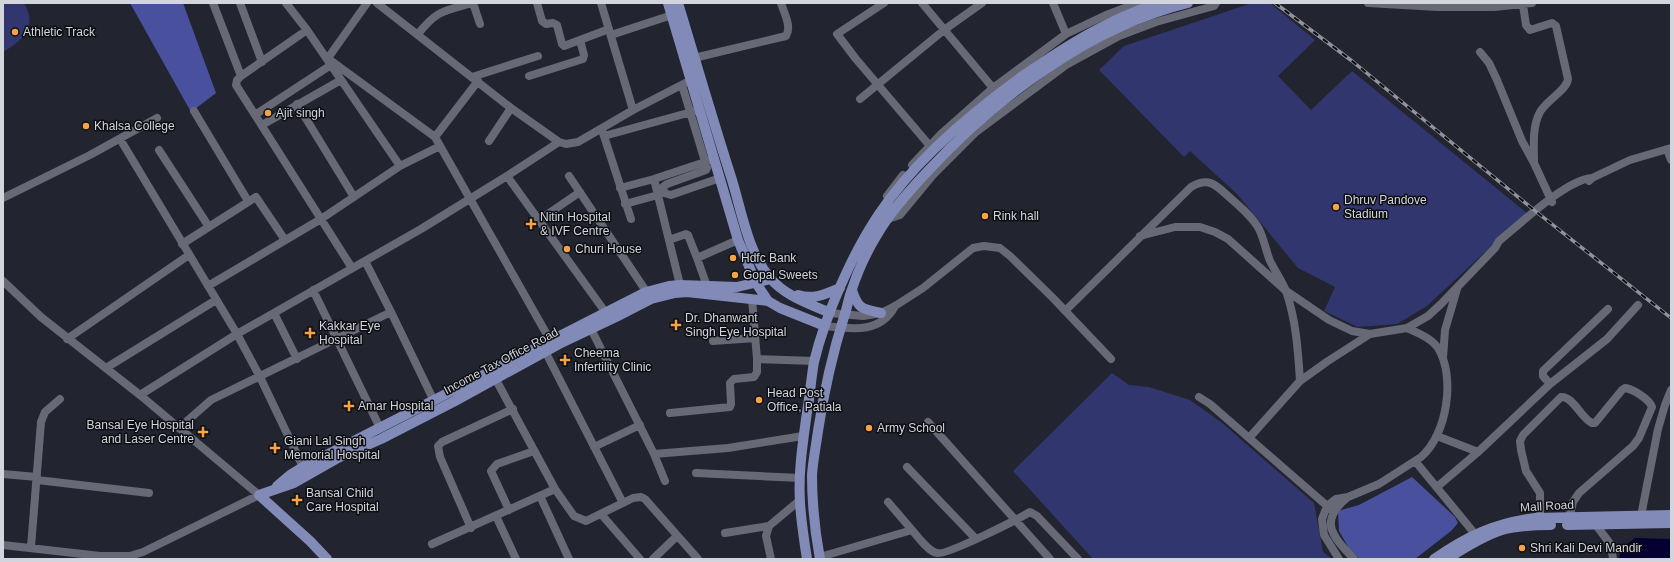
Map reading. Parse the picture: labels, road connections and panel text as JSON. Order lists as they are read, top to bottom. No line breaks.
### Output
{"streets":{"main road":["Income Tax Office Road","Mall Road"]},"places":{"other":["Athletic Track","Ajit singh","Khalsa College","Dhruv Pandove Stadium","Rink hall","Churi House","Hdfc Bank","Gopal Sweets","Head Post Office, Patiala","Army School","Shri Kali Devi Mandir"],"health":["Nitin Hospital & IVF Centre","Dr. Dhanwant Singh Eye Hospital","Kakkar Eye Hospital","Cheema Infertility Clinic","Amar Hospital","Bansal Eye Hospital and Laser Centre","Giani Lal Singh Memorial Hospital","Bansal Child Care Hospital"]}}
